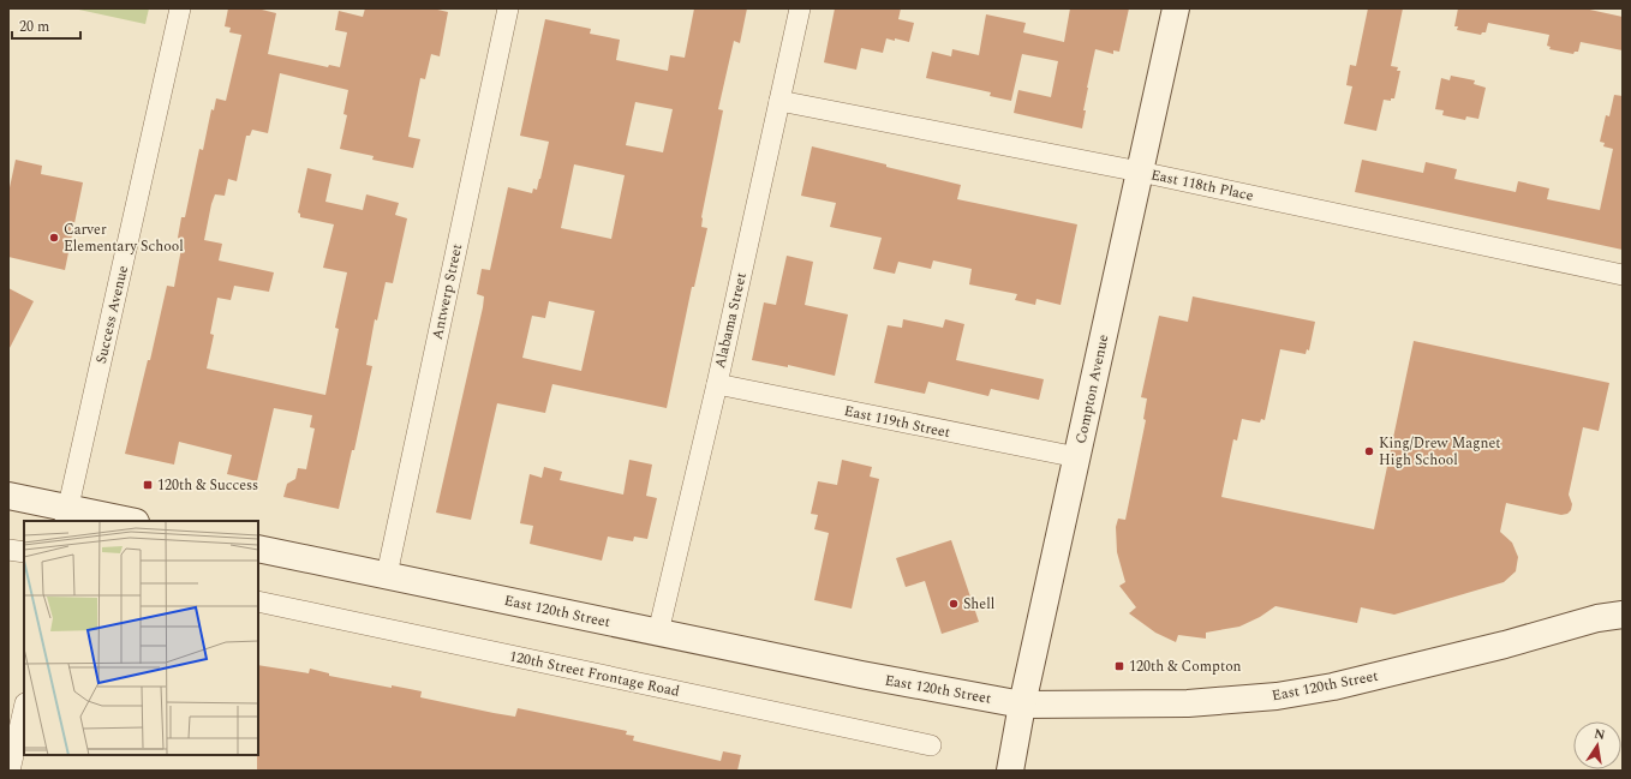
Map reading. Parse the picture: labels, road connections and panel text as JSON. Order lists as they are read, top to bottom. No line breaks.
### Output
{"streets":{"street":["East 118th Place","Antwerp Street","Success Avenue","Alabama Street","Compton Avenue","East 119th Street","East 120th Street","120th Street Frontage Road"]},"crossings":[["East 118th Place","Alabama Street"],["East 118th Place","Compton Avenue"],["Antwerp Street","East 120th Street"],["Alabama Street","East 119th Street"],["Alabama Street","East 120th Street"],["Compton Avenue","East 119th Street"],["Compton Avenue","East 120th Street"]],"places":{"other":["Carver Elementary School","King/Drew Magnet High School","Shell"],"transit":["120th & Success","120th & Compton"]},"scale_bar":"20 m","north":"top"}
